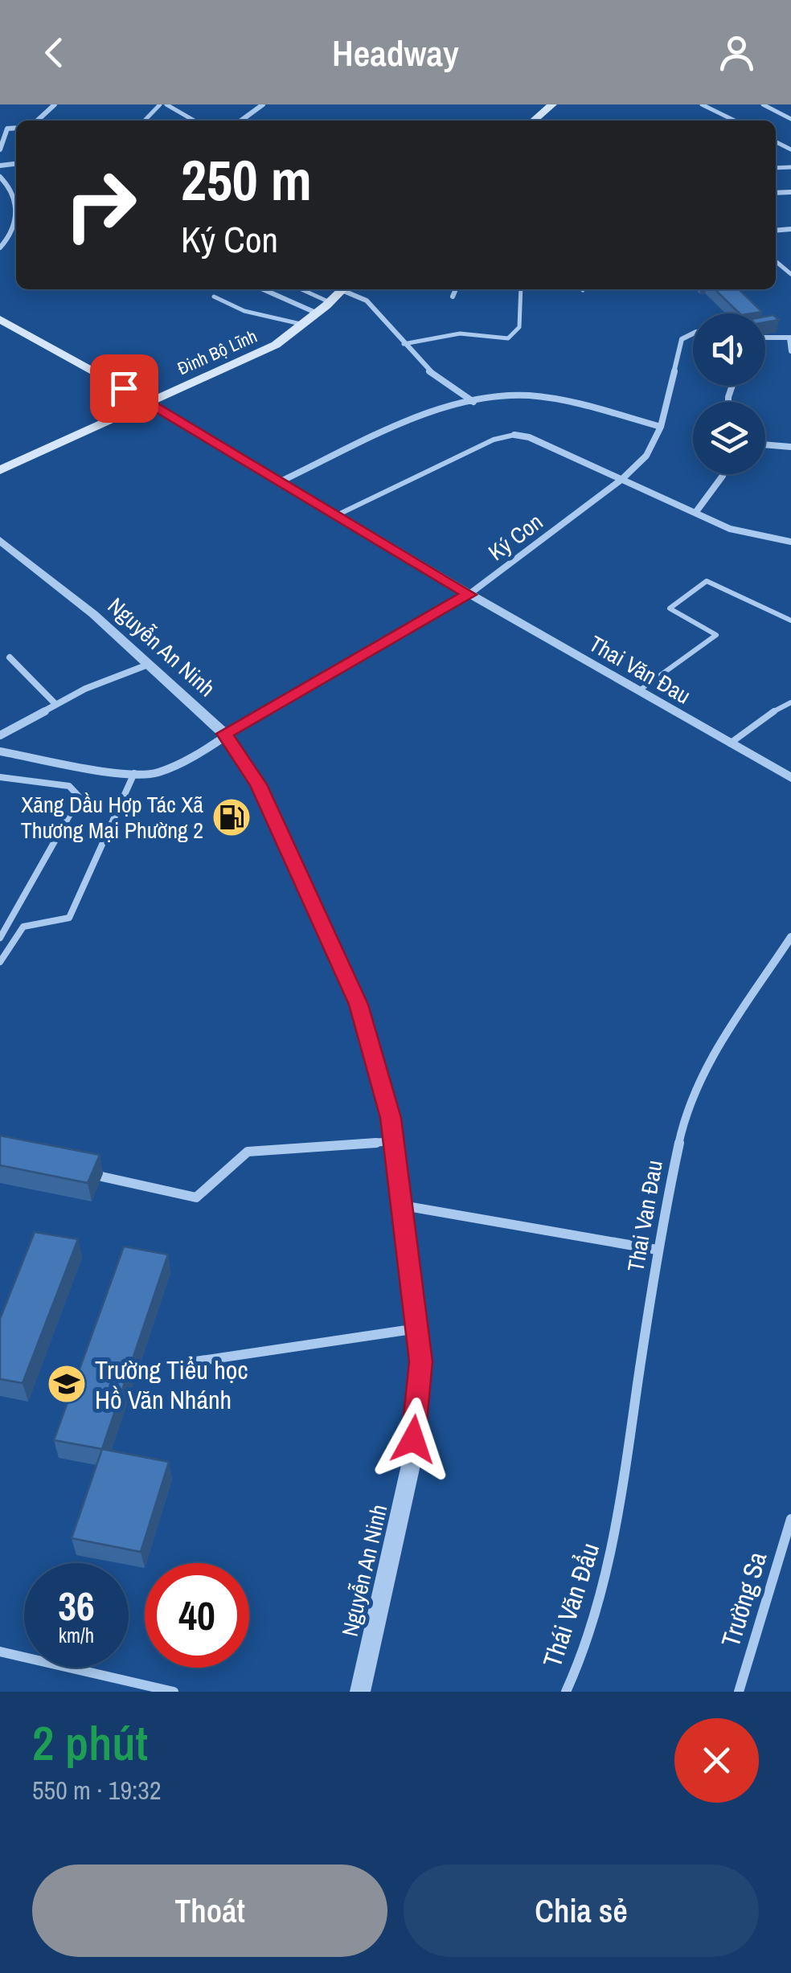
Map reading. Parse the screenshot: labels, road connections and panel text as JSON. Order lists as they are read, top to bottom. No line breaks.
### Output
{"streets":{"main road":["Đinh Bộ Lĩnh"],"street":["Ký Con","Nguyễn An Ninh","Thai Văn Đau","Thai Van Đau","Trường Sa"]},"crossings":[["Đinh Bộ Lĩnh","Thai Văn Đau"],["Ký Con","Nguyễn An Ninh"],["Ký Con","Thai Văn Đau"]],"places":{"fuel station":["Xăng Dầu Hợp Tác Xã Thương Mại Phường 2"],"school or university":["Trường Tiểu học Hồ Văn Nhánh"]},"page":{"header":"Headway","turn":["250 m","Ký Con"],"speed":"36 km/h","limit":"40","heading":["2 phút","550 m · 19:32"],"buttons":["Thoát","Chia sẻ"]}}
